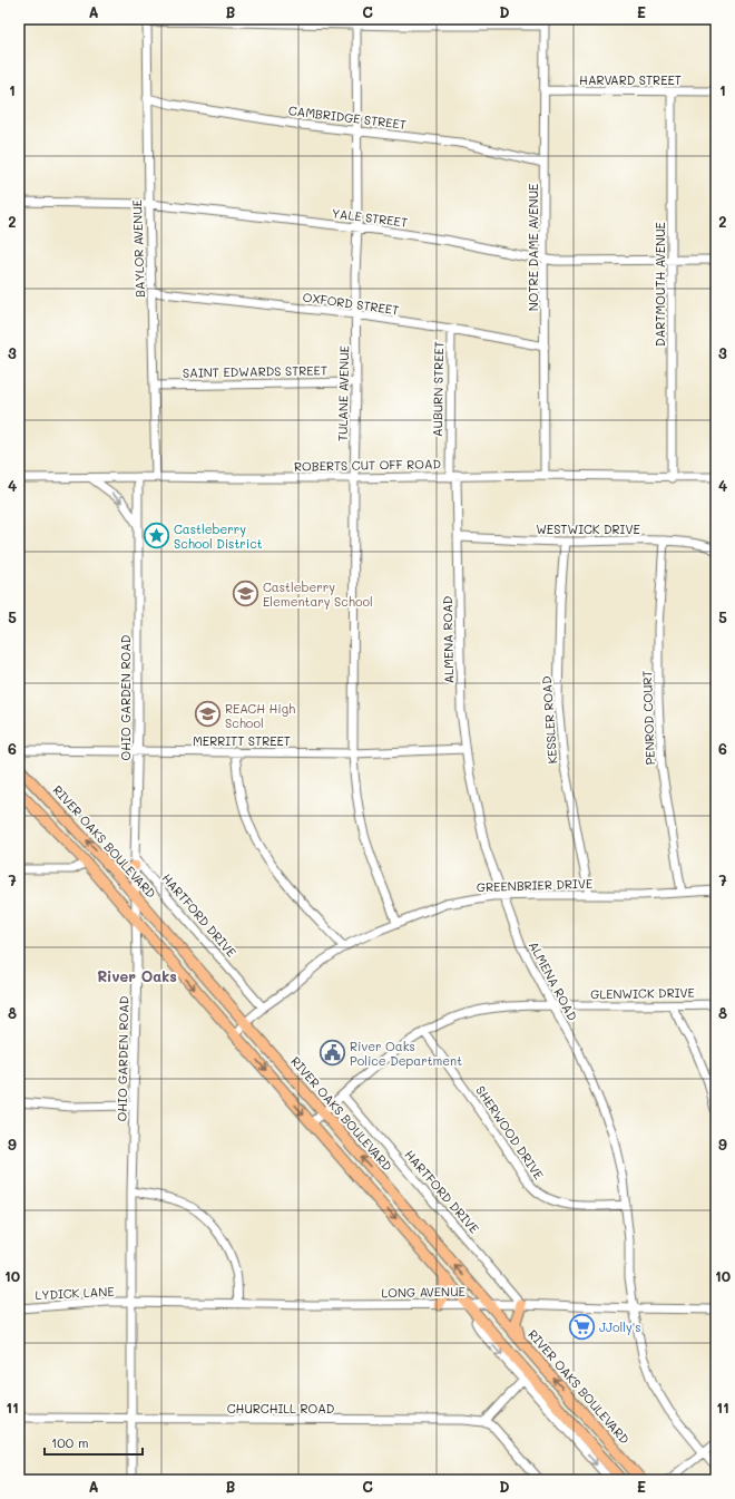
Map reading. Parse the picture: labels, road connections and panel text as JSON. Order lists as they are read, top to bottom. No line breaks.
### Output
{"streets":{"main road":["RIVER OAKS BOULEVARD"],"street":["HARVARD STREET","CAMBRIDGE STREET","YALE STREET","NOTRE DAME AVENUE","BAYLOR AVENUE","DARTMOUTH AVENUE","OXFORD STREET","SAINT EDWARDS STREET","AUBURN STREET","TULANE AVENUE","ROBERTS CUT OFF ROAD","WESTWICK DRIVE","ALMENA ROAD","OHIO GARDEN ROAD","PENROD COURT","KESSLER ROAD","MERRITT STREET","GREENBRIER DRIVE","HARTFORD DRIVE","GLENWICK DRIVE","SHERWOOD DRIVE","LONG AVENUE","LYDICK LANE","CHURCHILL ROAD"]},"crossings":[["HARVARD STREET","NOTRE DAME AVENUE"],["HARVARD STREET","DARTMOUTH AVENUE"],["CAMBRIDGE STREET","NOTRE DAME AVENUE"],["CAMBRIDGE STREET","BAYLOR AVENUE"],["CAMBRIDGE STREET","TULANE AVENUE"],["YALE STREET","NOTRE DAME AVENUE"],["YALE STREET","BAYLOR AVENUE"],["YALE STREET","DARTMOUTH AVENUE"],["YALE STREET","TULANE AVENUE"],["NOTRE DAME AVENUE","OXFORD STREET"],["NOTRE DAME AVENUE","ROBERTS CUT OFF ROAD"],["BAYLOR AVENUE","OXFORD STREET"],["BAYLOR AVENUE","SAINT EDWARDS STREET"],["BAYLOR AVENUE","ROBERTS CUT OFF ROAD"],["DARTMOUTH AVENUE","ROBERTS CUT OFF ROAD"],["OXFORD STREET","AUBURN STREET"],["OXFORD STREET","TULANE AVENUE"],["SAINT EDWARDS STREET","TULANE AVENUE"],["AUBURN STREET","ROBERTS CUT OFF ROAD"],["AUBURN STREET","ALMENA ROAD"],["TULANE AVENUE","ROBERTS CUT OFF ROAD"],["TULANE AVENUE","MERRITT STREET"],["TULANE AVENUE","GREENBRIER DRIVE"],["ROBERTS CUT OFF ROAD","ALMENA ROAD"],["ROBERTS CUT OFF ROAD","OHIO GARDEN ROAD"],["WESTWICK DRIVE","ALMENA ROAD"],["WESTWICK DRIVE","PENROD COURT"],["WESTWICK DRIVE","KESSLER ROAD"],["ALMENA ROAD","MERRITT STREET"],["ALMENA ROAD","GREENBRIER DRIVE"],["ALMENA ROAD","GLENWICK DRIVE"],["ALMENA ROAD","SHERWOOD DRIVE"],["ALMENA ROAD","LONG AVENUE"],["OHIO GARDEN ROAD","MERRITT STREET"],["OHIO GARDEN ROAD","RIVER OAKS BOULEVARD"],["OHIO GARDEN ROAD","HARTFORD DRIVE"],["OHIO GARDEN ROAD","LONG AVENUE"],["OHIO GARDEN ROAD","LYDICK LANE"],["OHIO GARDEN ROAD","CHURCHILL ROAD"],["PENROD COURT","GREENBRIER DRIVE"],["KESSLER ROAD","GREENBRIER DRIVE"],["RIVER OAKS BOULEVARD","GREENBRIER DRIVE"],["RIVER OAKS BOULEVARD","GLENWICK DRIVE"],["RIVER OAKS BOULEVARD","LONG AVENUE"],["GREENBRIER DRIVE","HARTFORD DRIVE"],["HARTFORD DRIVE","GLENWICK DRIVE"],["HARTFORD DRIVE","LONG AVENUE"],["GLENWICK DRIVE","SHERWOOD DRIVE"],["LONG AVENUE","LYDICK LANE"]],"districts":["River Oaks"],"places":{"place":["Castleberry School District"],"school or university":["Castleberry Elementary School","REACH High School"],"public building":["River Oaks Police Department"],"supermarket":["JJolly's"]},"scale_bar":"100 m","grid":{"columns":["A","B","C","D","E"],"rows":["1","2","3","4","5","6","7","8","9","10","11"]}}
